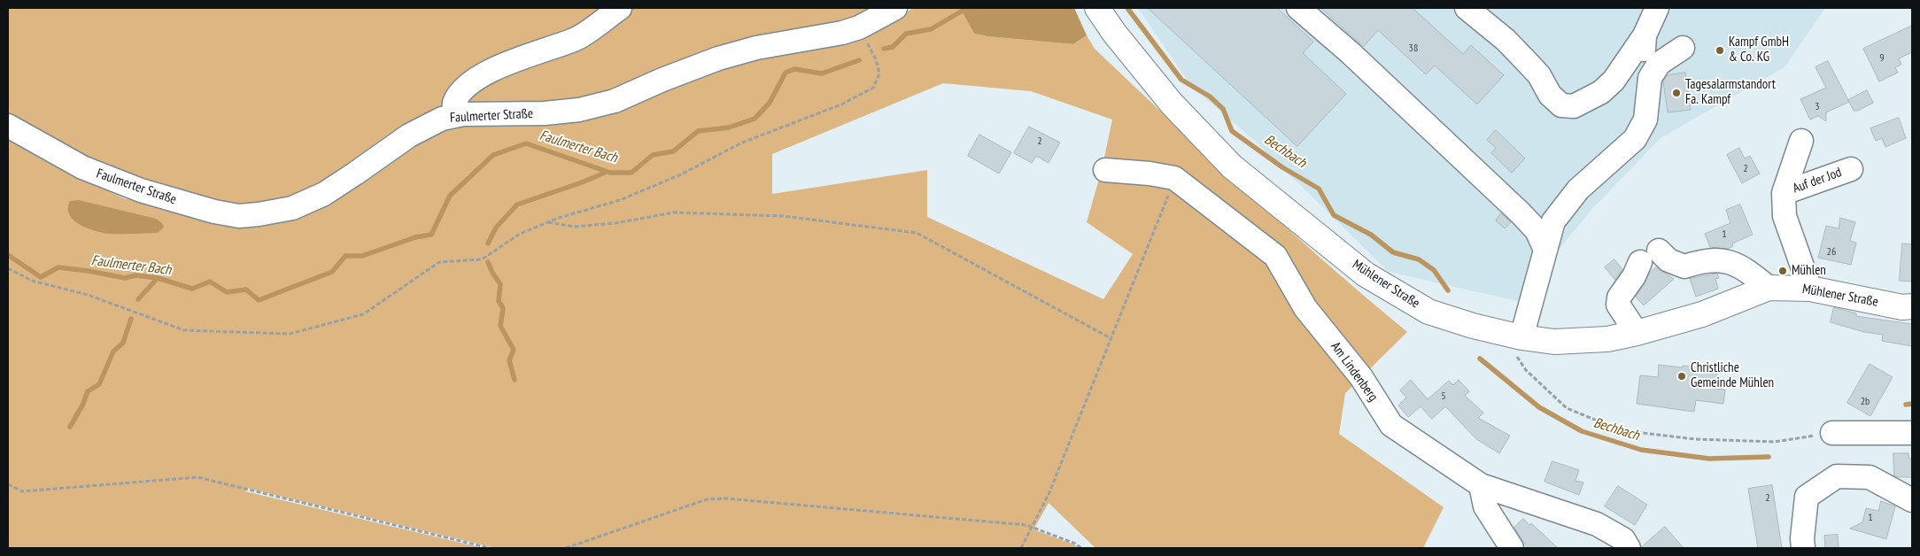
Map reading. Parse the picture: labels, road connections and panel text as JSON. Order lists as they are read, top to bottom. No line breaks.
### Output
{"streets":{"main road":["Mühlener Straße"],"street":["Faulmerter Straße","Auf der Jod","Am Lindenberg"]},"crossings":[["Auf der Jod","Mühlener Straße"]],"water":["Faulmerter Bach","Bechbach"],"places":["Kampf GmbH & Co. KG","Tagesalarmstandort Fa. Kampf","Mühlen","Christliche Gemeinde Mühlen"],"house_numbers":["38","9","3","2","2","1","26","5","2b","2","1"]}
